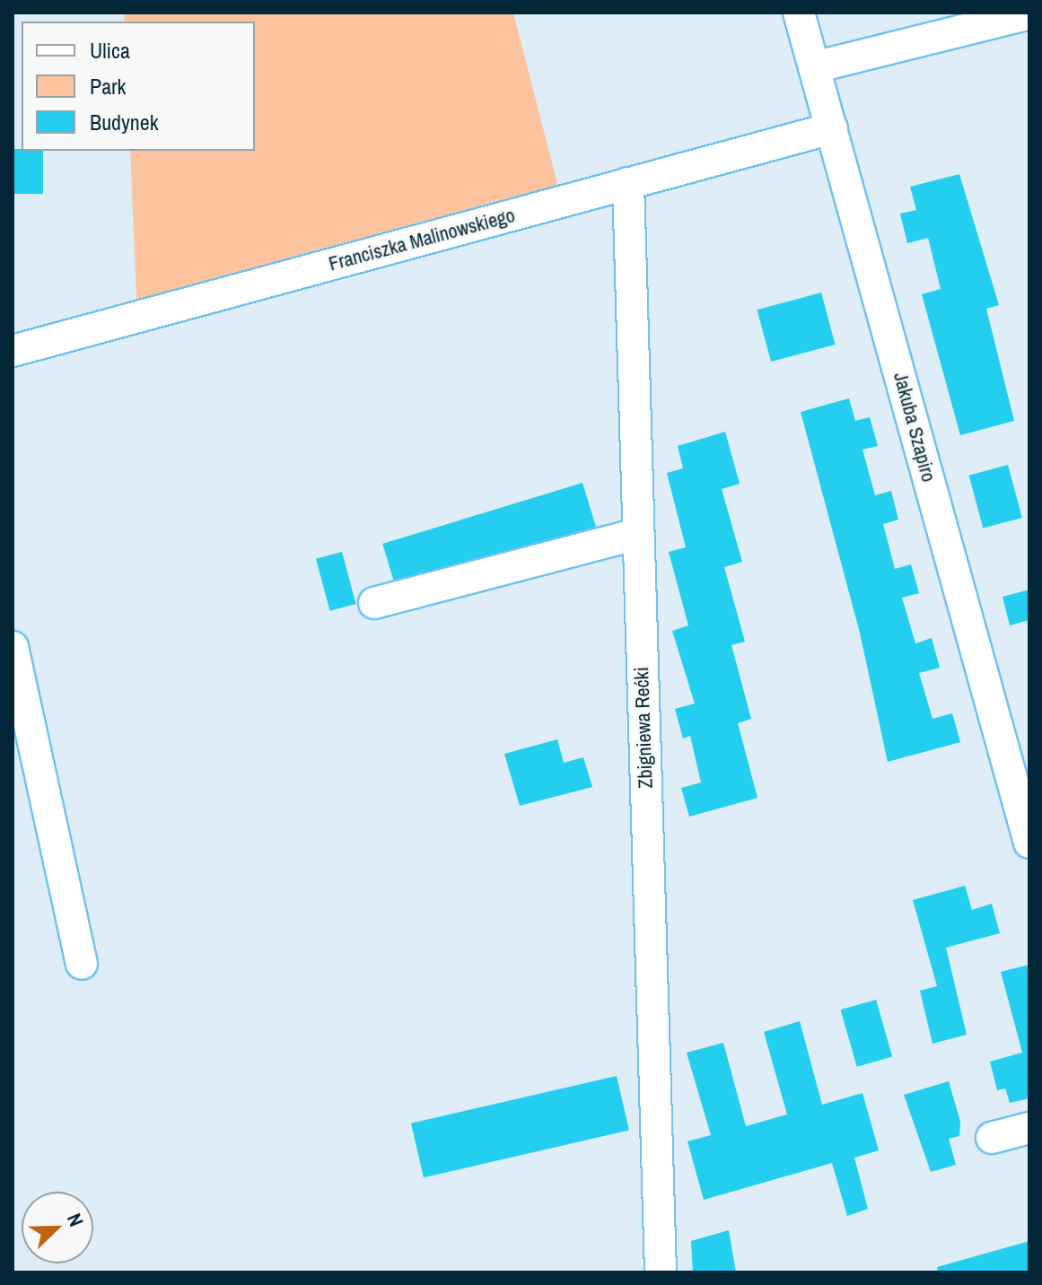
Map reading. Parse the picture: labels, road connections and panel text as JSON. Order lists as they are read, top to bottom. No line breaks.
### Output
{"streets":{"street":["Franciszka Malinowskiego","Jakuba Szapiro","Zbigniewa Rećki"]},"crossings":[["Franciszka Malinowskiego","Jakuba Szapiro"],["Franciszka Malinowskiego","Zbigniewa Rećki"]],"legend":["Ulica","Park","Budynek"],"north":"top right"}
